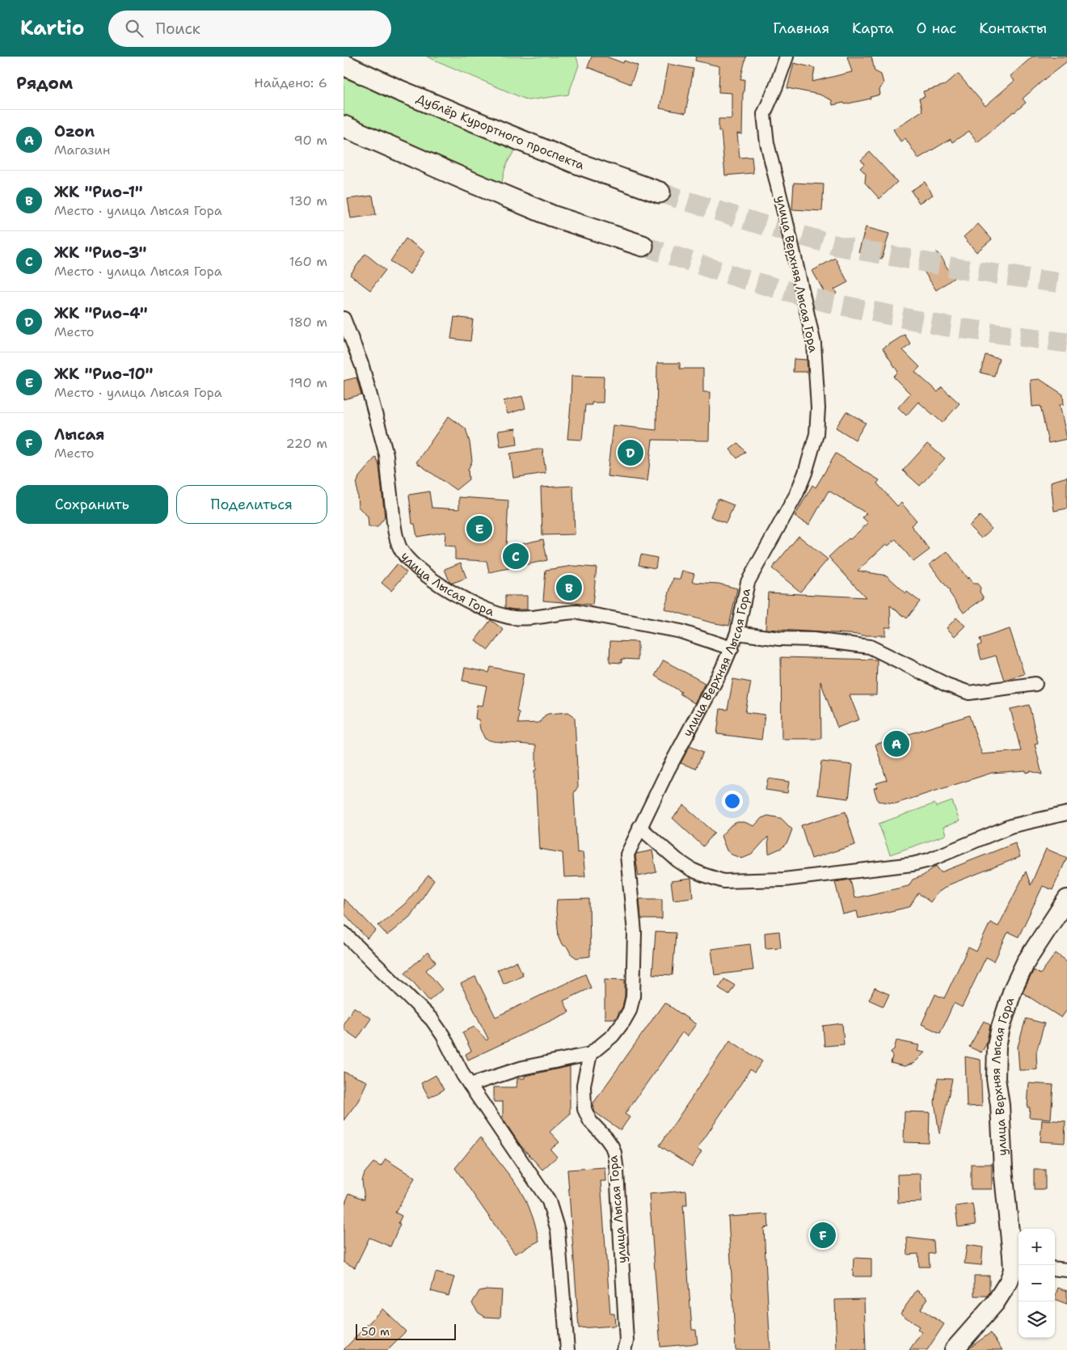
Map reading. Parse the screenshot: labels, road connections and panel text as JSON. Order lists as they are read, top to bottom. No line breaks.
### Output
{"streets":{"main road":["Дублёр Курортного проспекта"],"street":["улица Верхняя Лысая Гора","улица Лысая Гора"]},"crossings":[["улица Верхняя Лысая Гора","улица Лысая Гора"]],"scale_bar":"50 m","page":{"header":"Kartio","search":"Поиск","nav":["Главная","Карта","О нас","Контакты"],"heading":["Рядом","Найдено: 6"],"list":[{"mark":"A","name":"Ozon","note":"Магазин","value":"90 m"},{"mark":"B","name":"ЖК \"Рио-1\"","note":"Место · улица Лысая Гора","value":"130 m"},{"mark":"C","name":"ЖК \"Рио-3\"","note":"Место · улица Лысая Гора","value":"160 m"},{"mark":"D","name":"ЖК \"Рио-4\"","note":"Место","value":"180 m"},{"mark":"E","name":"ЖК \"Рио-10\"","note":"Место · улица Лысая Гора","value":"190 m"},{"mark":"F","name":"Лысая","note":"Место","value":"220 m"}],"pins":["D","E","C","B","A","F"],"buttons":["Сохранить","Поделиться"],"map_buttons":["+","−"],"scale":"50 m"}}
